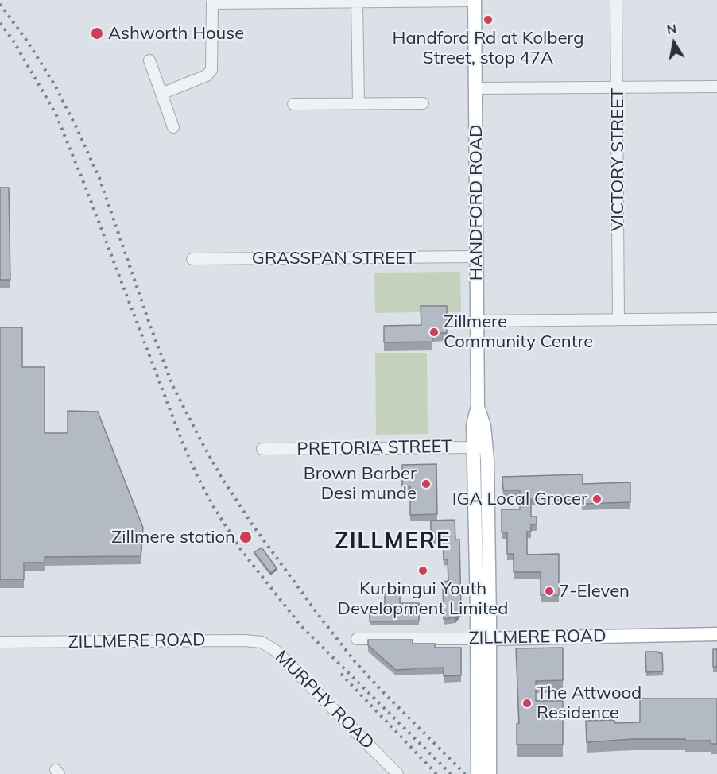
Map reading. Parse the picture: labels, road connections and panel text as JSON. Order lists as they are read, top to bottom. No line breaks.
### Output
{"streets":{"main road":["HANDFORD ROAD","ZILLMERE ROAD"],"street":["VICTORY STREET","GRASSPAN STREET","PRETORIA STREET","MURPHY ROAD"]},"crossings":[["HANDFORD ROAD","GRASSPAN STREET"],["HANDFORD ROAD","PRETORIA STREET"],["HANDFORD ROAD","ZILLMERE ROAD"],["ZILLMERE ROAD","MURPHY ROAD"]],"districts":["ZILLMERE"],"places":["Handford Rd at Kolberg Street, stop 47A","Ashworth House","Zillmere Community Centre","Brown Barber Desi munde","IGA Local Grocer","Zillmere station","Kurbingui Youth Development Limited","7-Eleven","The Attwood Residence"],"north":"top"}
